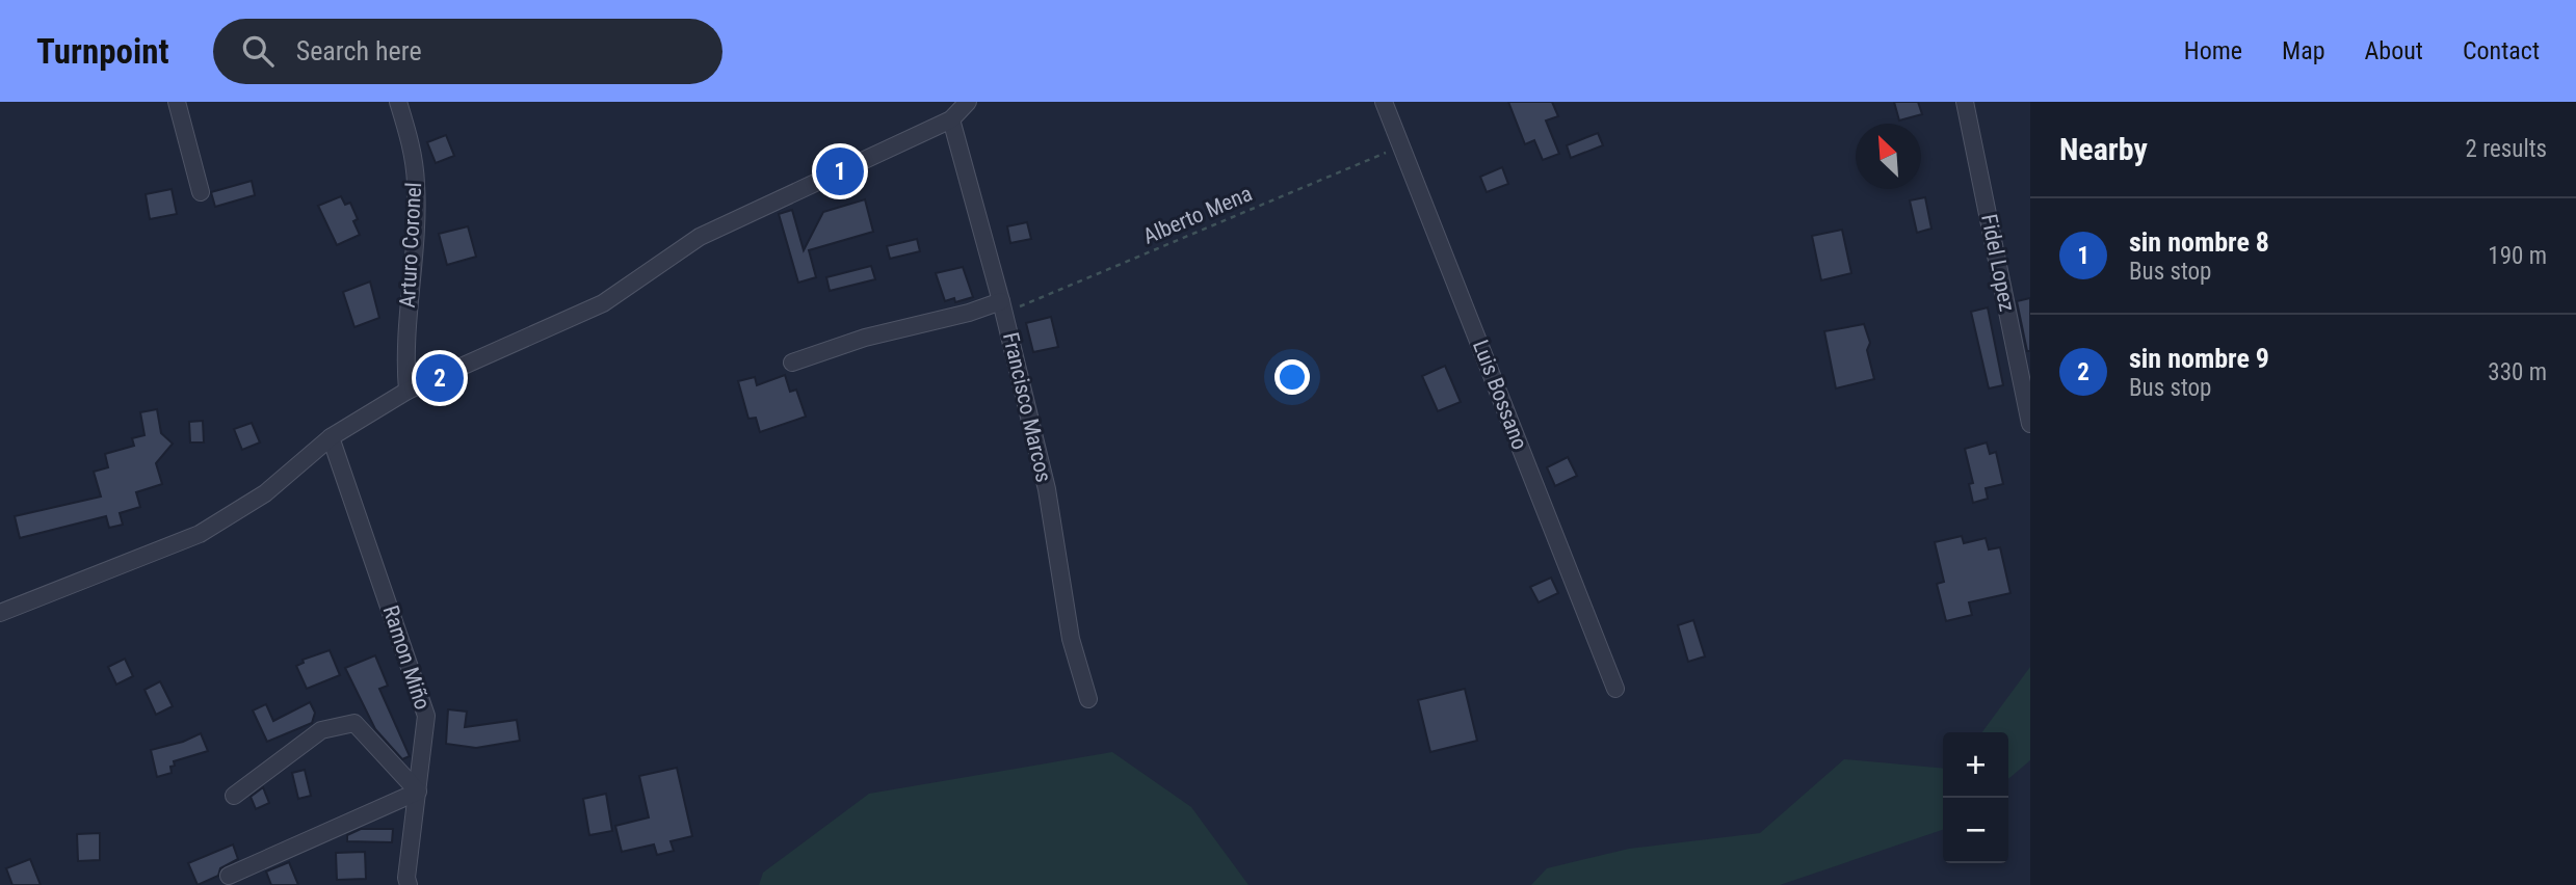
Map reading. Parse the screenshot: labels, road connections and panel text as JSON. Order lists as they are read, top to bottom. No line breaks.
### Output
{"streets":{"street":["Arturo Coronel","Fidel Lopez","Luis Bossano","Francisco Marcos","Ramon Miño"],"path":["Alberto Mena"]},"crossings":[["Alberto Mena","Luis Bossano"],["Alberto Mena","Francisco Marcos"]],"north":"top left","page":{"header":"Turnpoint","search":"Search here","nav":["Home","Map","About","Contact"],"heading":["Nearby","2 results"],"pins":["1","2"],"list":[{"mark":"1","name":"sin nombre 8","note":"Bus stop","value":"190 m"},{"mark":"2","name":"sin nombre 9","note":"Bus stop","value":"330 m"}],"map_buttons":["+","−"]}}
